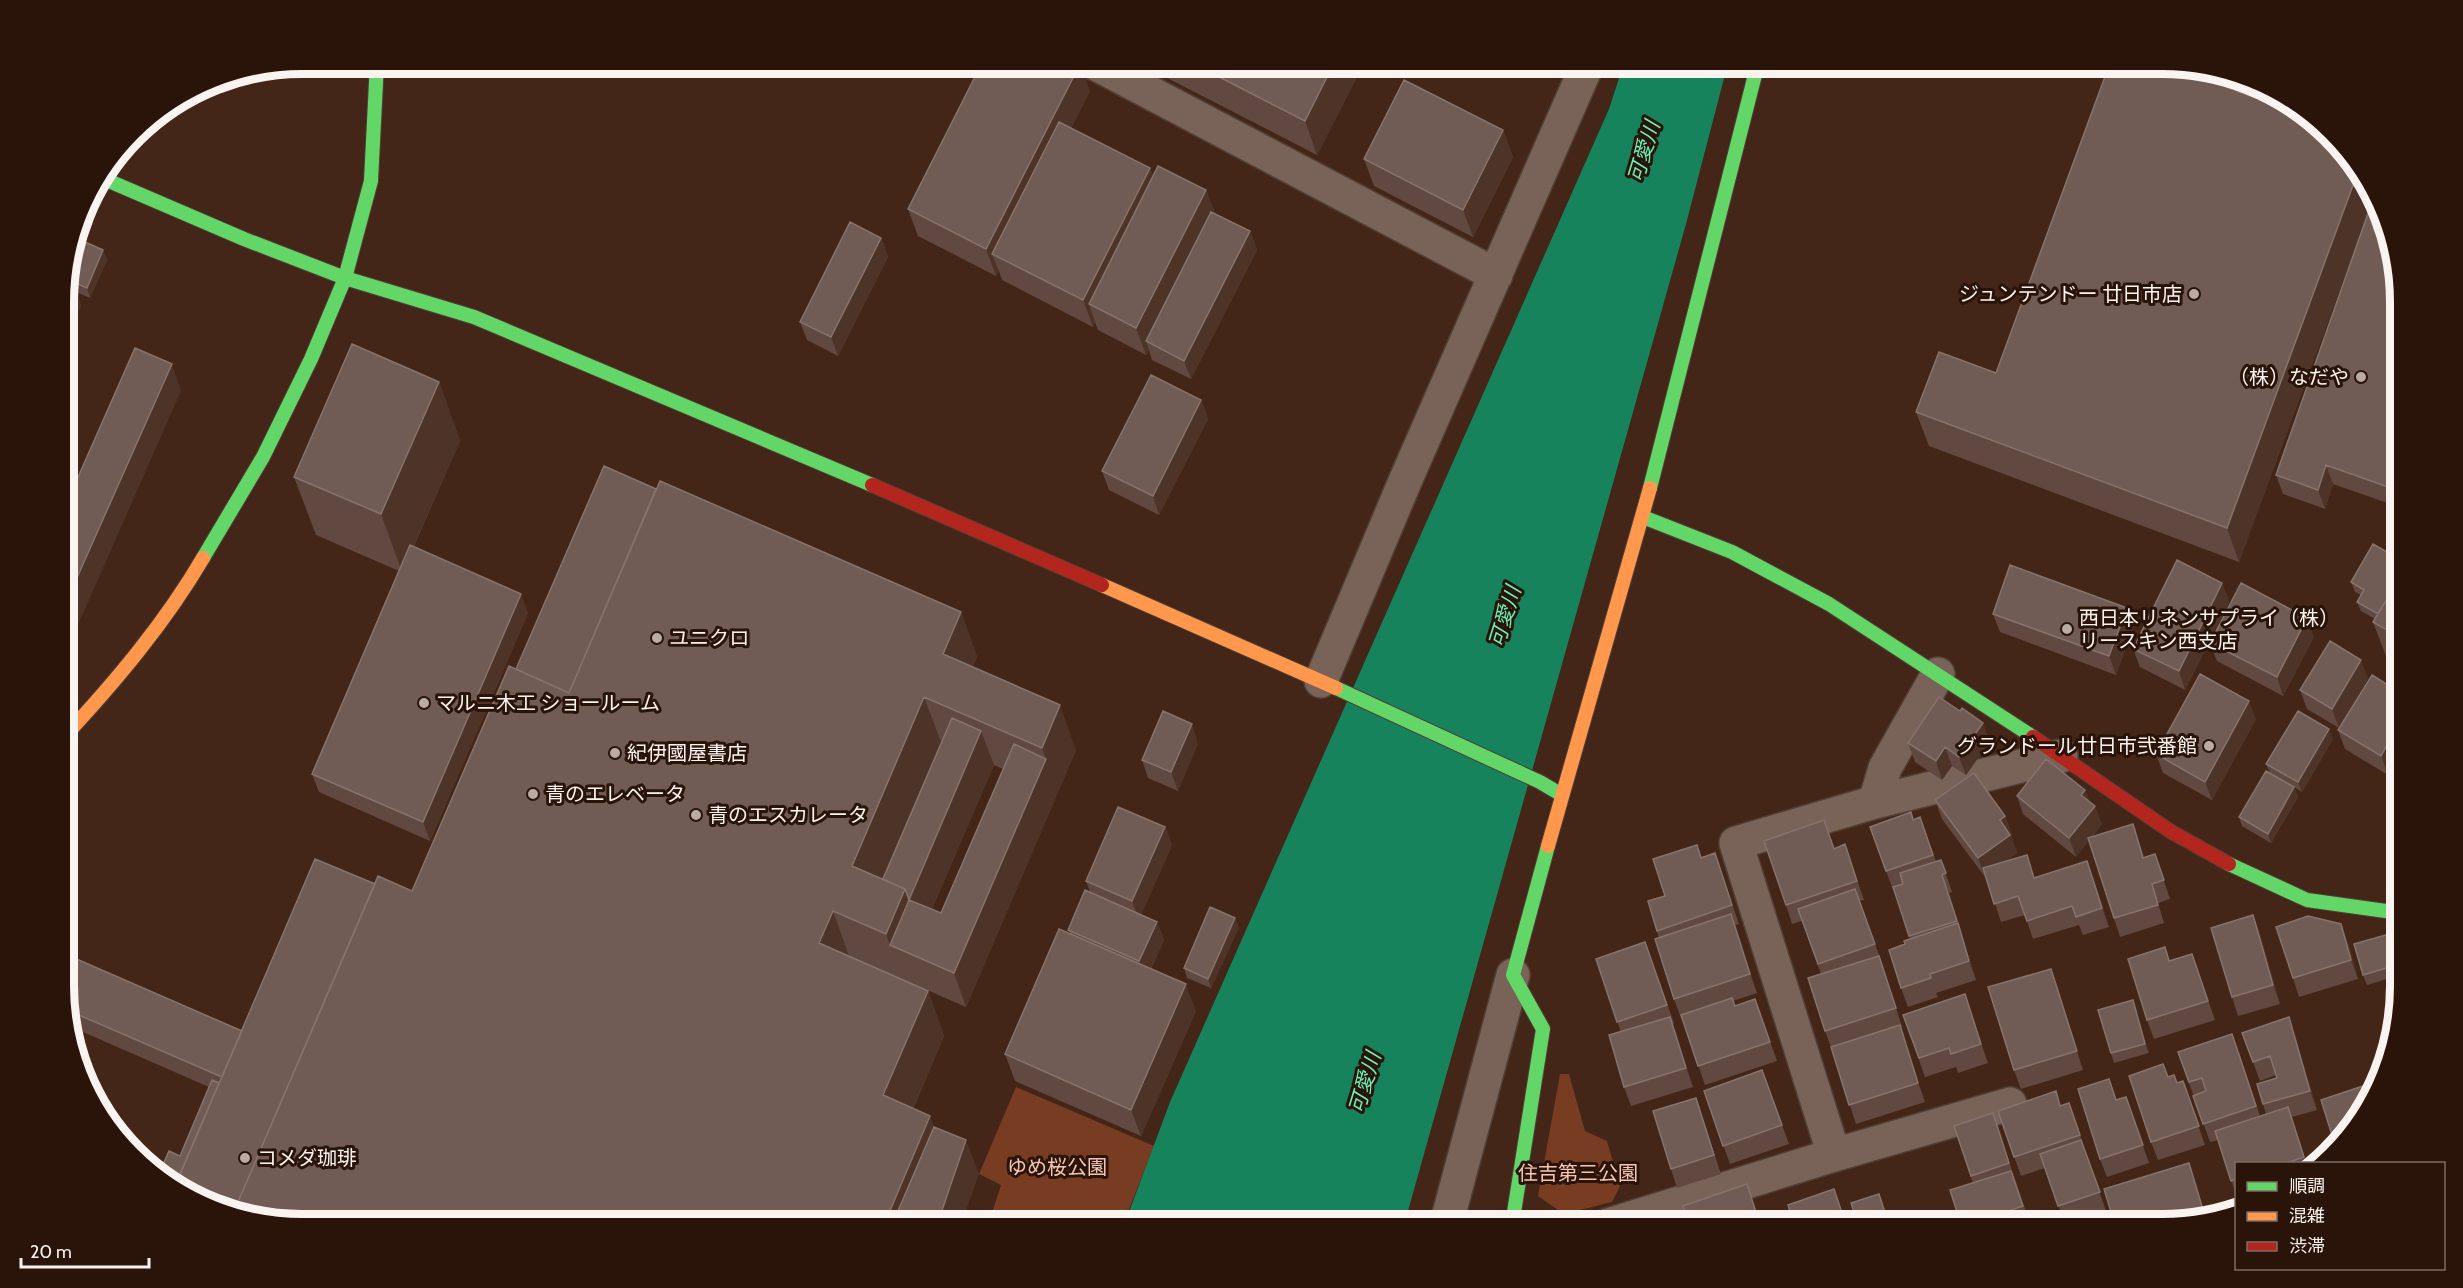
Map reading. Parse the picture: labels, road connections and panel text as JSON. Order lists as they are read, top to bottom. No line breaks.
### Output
{"water":["可愛川"],"parks":["ゆめ桜公園","住吉第三公園"],"places":["ジュンテンドー 廿日市店","（株）なだや","西日本リネンサプライ（株） リースキン西支店","ユニクロ","マルニ木工 ショールーム","グランドール廿日市弐番館","紀伊國屋書店","青のエレベータ","青のエスカレータ","コメダ珈琲"],"legend":["順調","混雑","渋滞"],"scale_bar":"20 m"}
